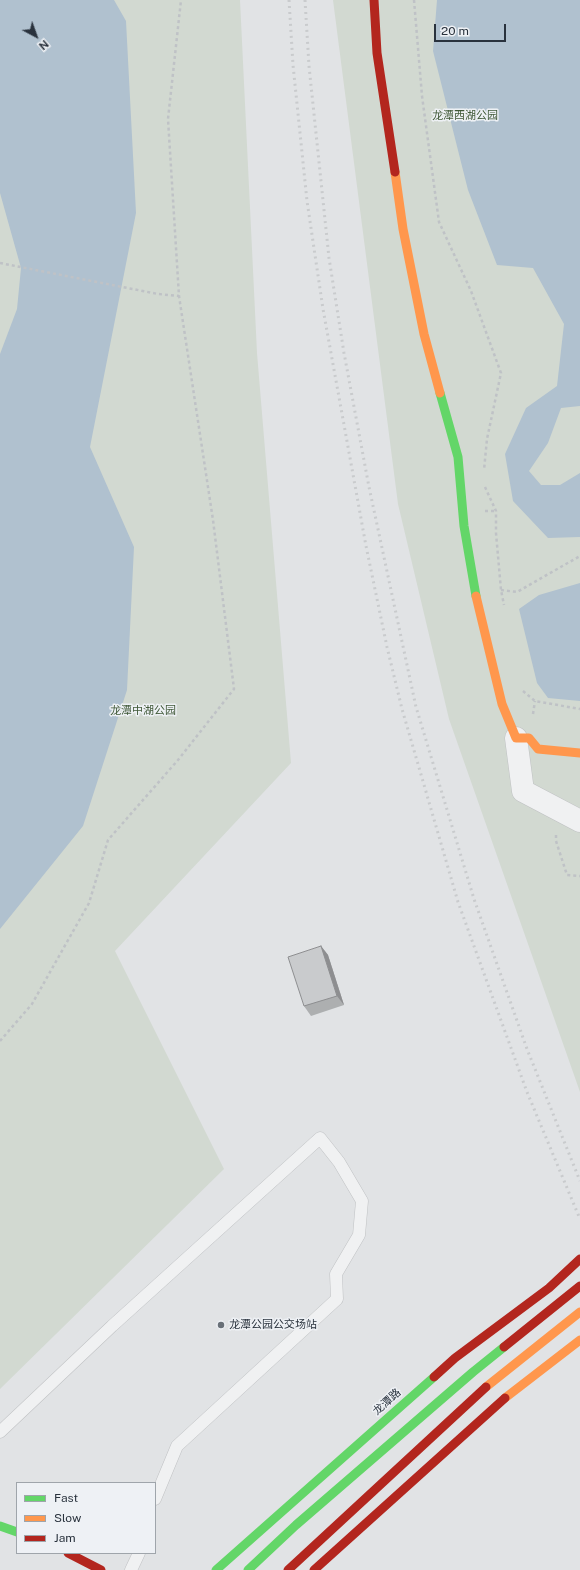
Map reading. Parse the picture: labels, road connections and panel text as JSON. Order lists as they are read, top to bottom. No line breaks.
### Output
{"streets":{"street":["龙潭路"]},"parks":["龙潭西湖公园","龙潭中湖公园"],"places":["龙潭公园公交场站"],"legend":["Fast","Slow","Jam"],"scale_bar":"20 m","north":"bottom right"}
